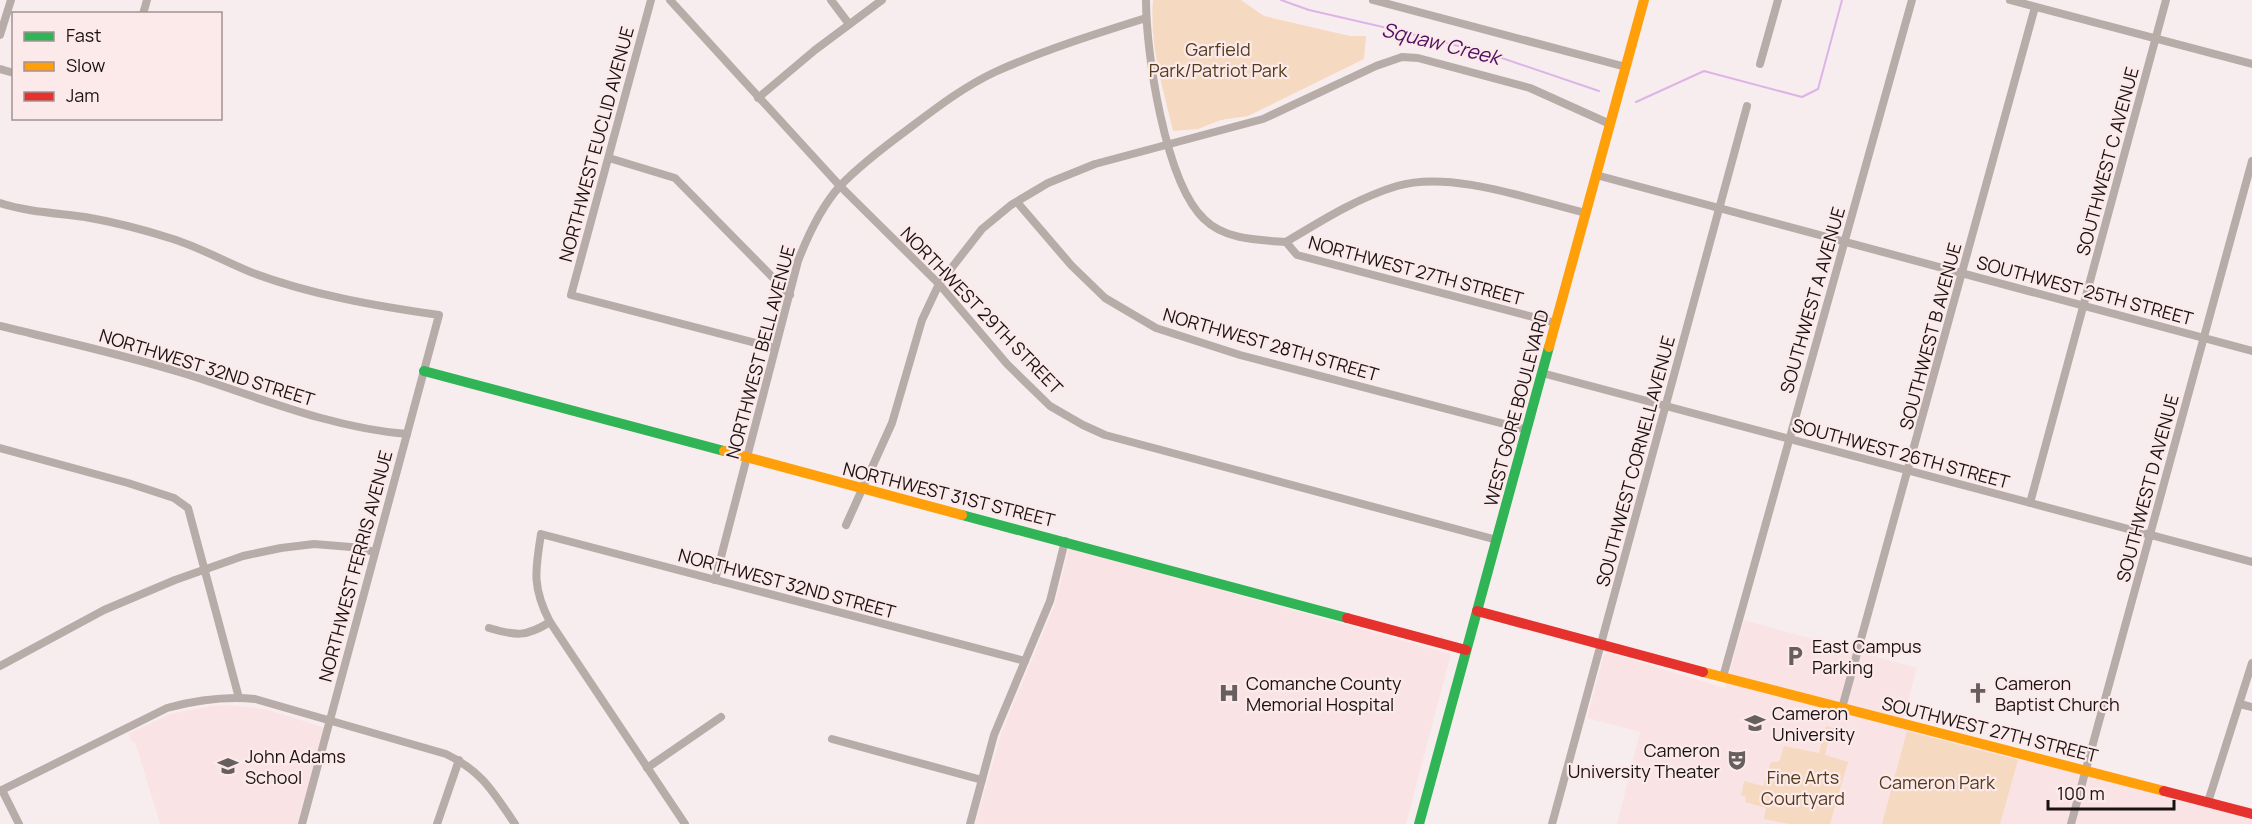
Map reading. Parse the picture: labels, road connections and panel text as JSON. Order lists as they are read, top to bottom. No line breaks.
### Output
{"streets":{"street":["NORTHWEST EUCLID AVENUE","SOUTHWEST C AVENUE","NORTHWEST 27TH STREET","SOUTHWEST 25TH STREET","SOUTHWEST A AVENUE","NORTHWEST 29TH STREET","SOUTHWEST B AVENUE","NORTHWEST 28TH STREET","NORTHWEST BELL AVENUE","NORTHWEST 32ND STREET","WEST GORE BOULEVARD","SOUTHWEST 26TH STREET","SOUTHWEST CORNELL AVENUE","SOUTHWEST D AVENUE","NORTHWEST 31ST STREET","NORTHWEST FERRIS AVENUE","SOUTHWEST 27TH STREET"]},"crossings":[["NORTHWEST EUCLID AVENUE","NORTHWEST BELL AVENUE"],["SOUTHWEST C AVENUE","SOUTHWEST 25TH STREET"],["SOUTHWEST C AVENUE","SOUTHWEST 26TH STREET"],["NORTHWEST 27TH STREET","NORTHWEST BELL AVENUE"],["NORTHWEST 27TH STREET","WEST GORE BOULEVARD"],["SOUTHWEST 25TH STREET","SOUTHWEST A AVENUE"],["SOUTHWEST 25TH STREET","SOUTHWEST B AVENUE"],["SOUTHWEST 25TH STREET","WEST GORE BOULEVARD"],["SOUTHWEST 25TH STREET","SOUTHWEST CORNELL AVENUE"],["SOUTHWEST 25TH STREET","SOUTHWEST D AVENUE"],["SOUTHWEST A AVENUE","SOUTHWEST 26TH STREET"],["SOUTHWEST A AVENUE","SOUTHWEST 27TH STREET"],["NORTHWEST 29TH STREET","NORTHWEST BELL AVENUE"],["NORTHWEST 29TH STREET","WEST GORE BOULEVARD"],["SOUTHWEST B AVENUE","SOUTHWEST 26TH STREET"],["SOUTHWEST B AVENUE","SOUTHWEST 27TH STREET"],["NORTHWEST 28TH STREET","WEST GORE BOULEVARD"],["NORTHWEST BELL AVENUE","NORTHWEST 32ND STREET"],["NORTHWEST BELL AVENUE","NORTHWEST 31ST STREET"],["NORTHWEST 32ND STREET","NORTHWEST FERRIS AVENUE"],["WEST GORE BOULEVARD","SOUTHWEST 26TH STREET"],["WEST GORE BOULEVARD","NORTHWEST 31ST STREET"],["WEST GORE BOULEVARD","SOUTHWEST 27TH STREET"],["SOUTHWEST 26TH STREET","SOUTHWEST CORNELL AVENUE"],["SOUTHWEST 26TH STREET","SOUTHWEST D AVENUE"],["SOUTHWEST CORNELL AVENUE","SOUTHWEST 27TH STREET"],["SOUTHWEST D AVENUE","SOUTHWEST 27TH STREET"],["NORTHWEST 31ST STREET","NORTHWEST FERRIS AVENUE"]],"water":["Squaw Creek"],"parks":["Garfield Park/Patriot Park","Fine Arts Courtyard","Cameron Park"],"places":{"parking":["East Campus Parking"],"hospital":["Comanche County Memorial Hospital"],"church":["Cameron Baptist Church"],"school or university":["Cameron University","John Adams School"],"theatre":["Cameron University Theater"]},"legend":["Fast","Slow","Jam"],"scale_bar":"100 m"}
